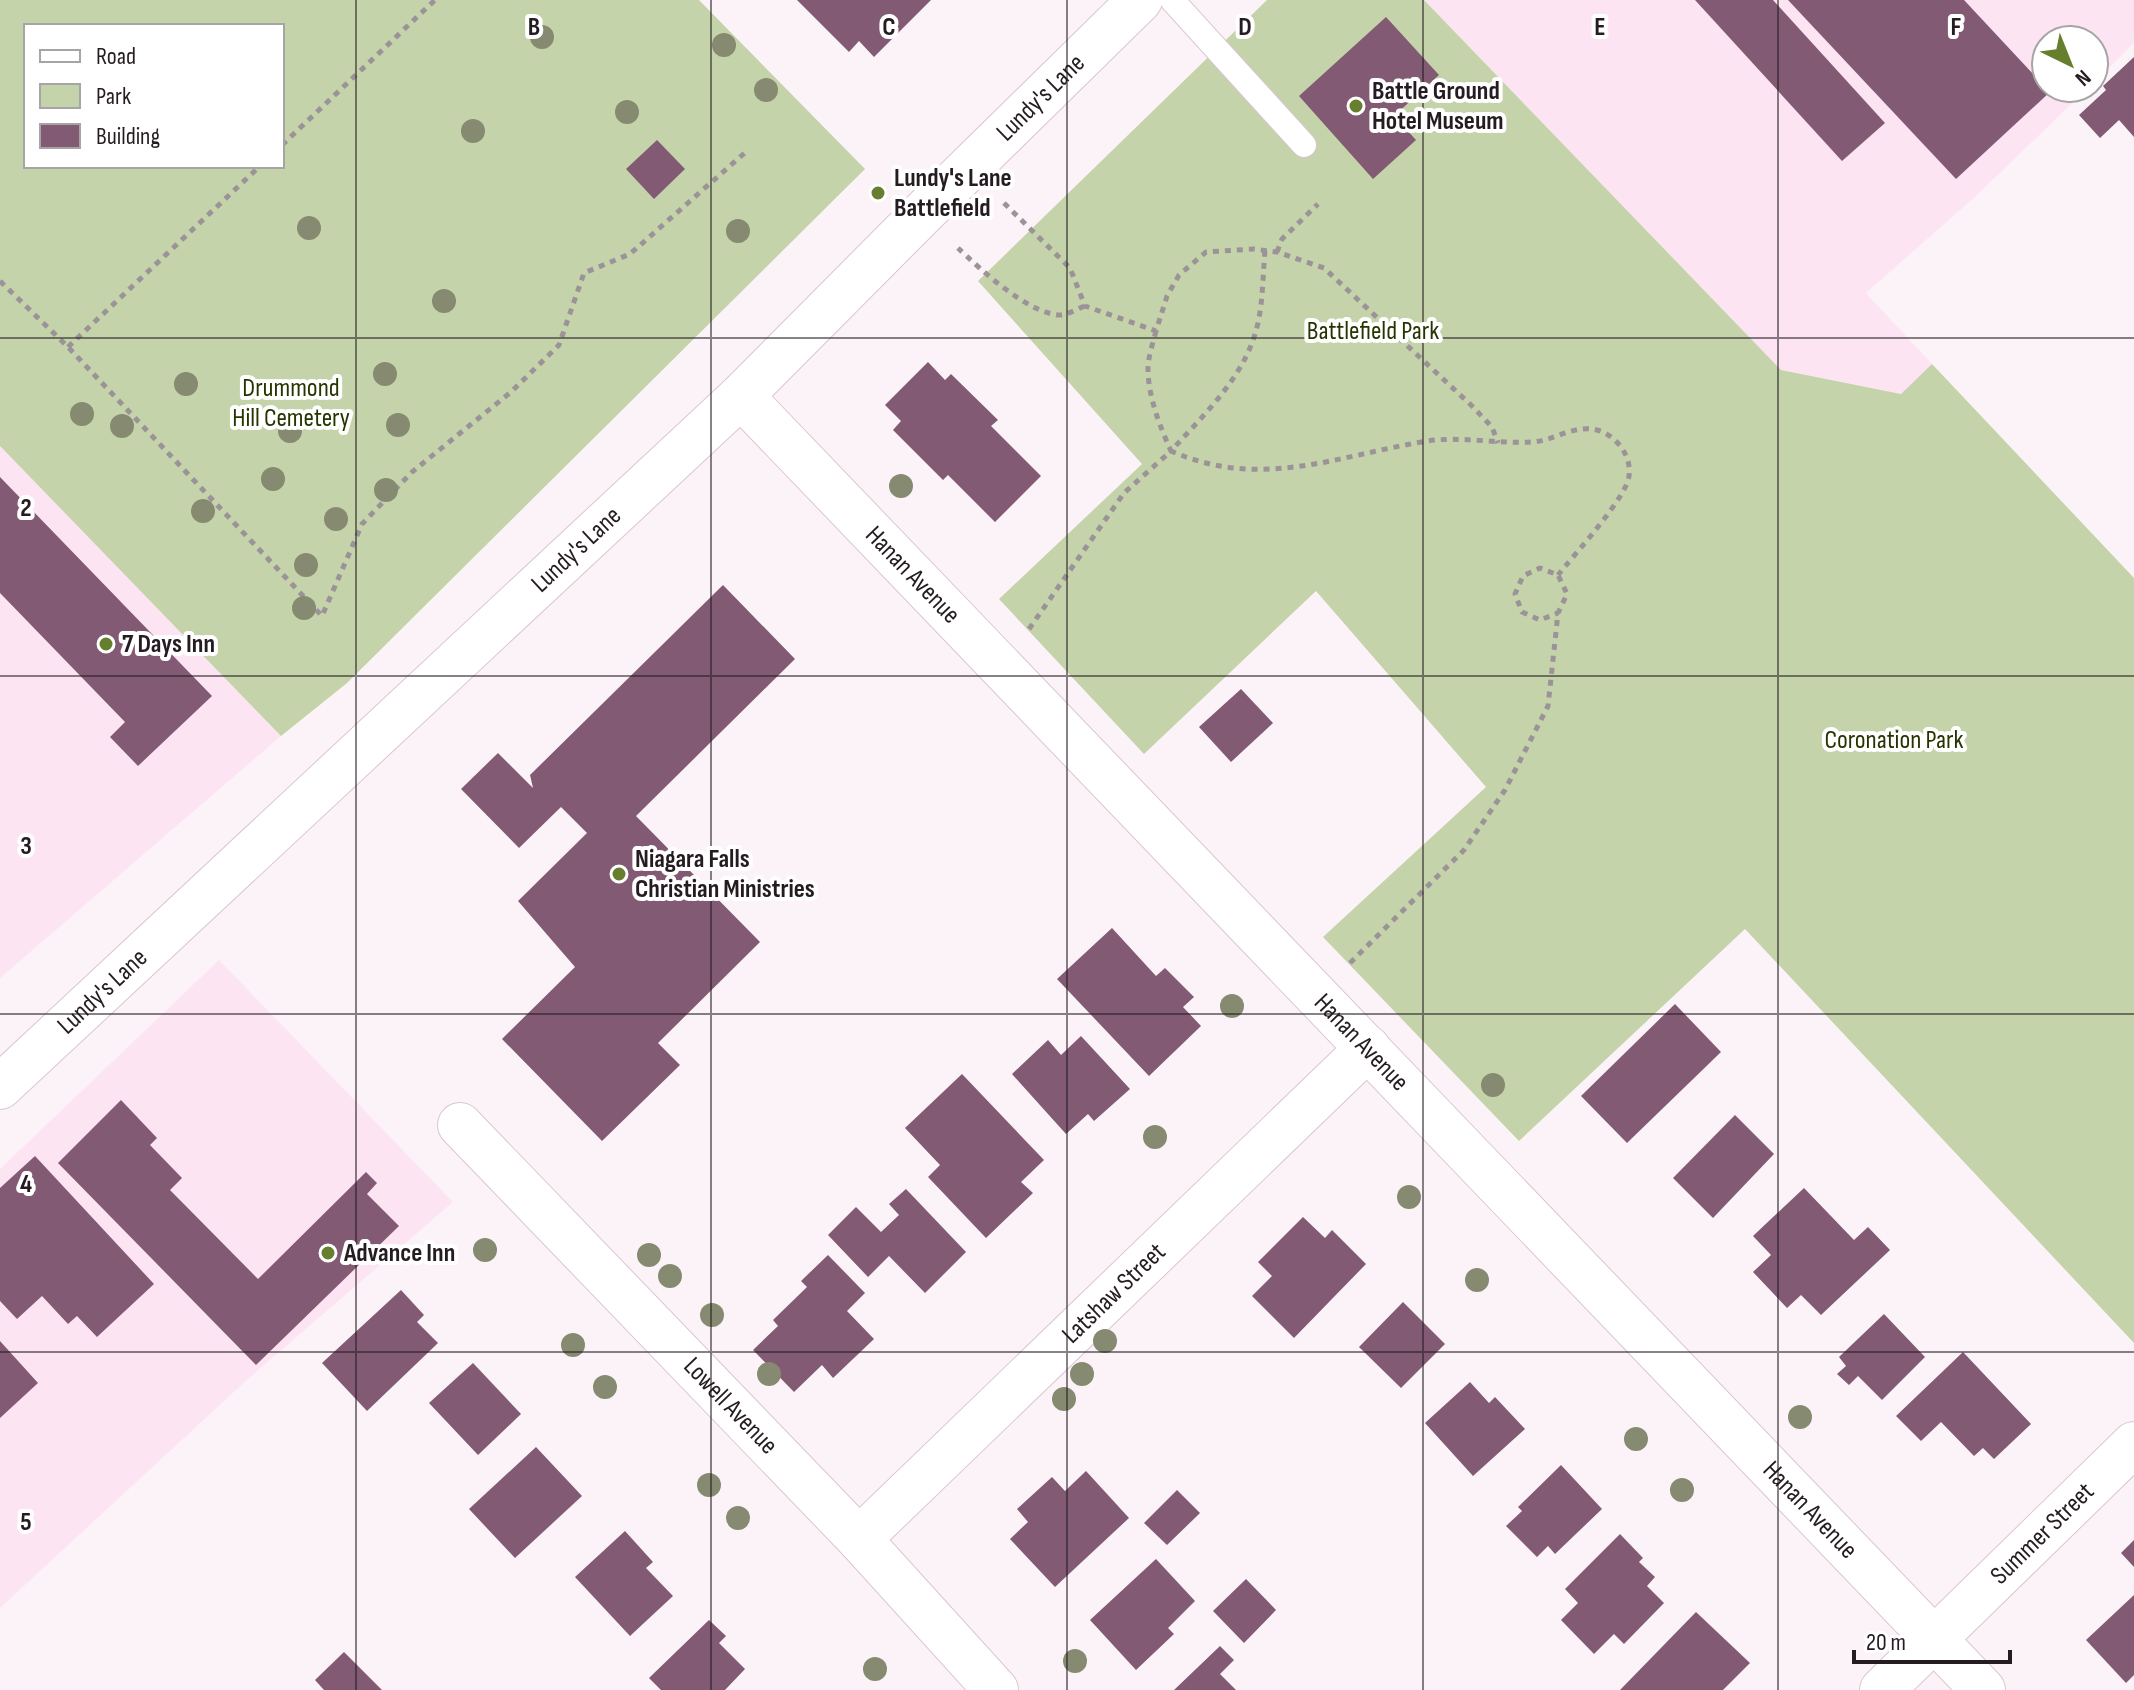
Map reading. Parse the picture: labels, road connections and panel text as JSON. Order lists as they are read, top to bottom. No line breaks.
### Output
{"streets":{"street":["Lundy's Lane","Hanan Avenue","Latshaw Street","Lowell Avenue","Summer Street"]},"crossings":[["Lundy's Lane","Hanan Avenue"],["Hanan Avenue","Latshaw Street"],["Hanan Avenue","Summer Street"],["Latshaw Street","Lowell Avenue"]],"parks":["Battlefield Park","Drummond Hill Cemetery","Coronation Park"],"places":["Battle Ground Hotel Museum","Lundy's Lane Battlefield","7 Days Inn","Niagara Falls Christian Ministries","Advance Inn"],"legend":["Road","Park","Building"],"scale_bar":"20 m","north":"bottom right","grid":{"columns":["B","C","D","E","F"],"rows":["2","3","4","5"]}}
